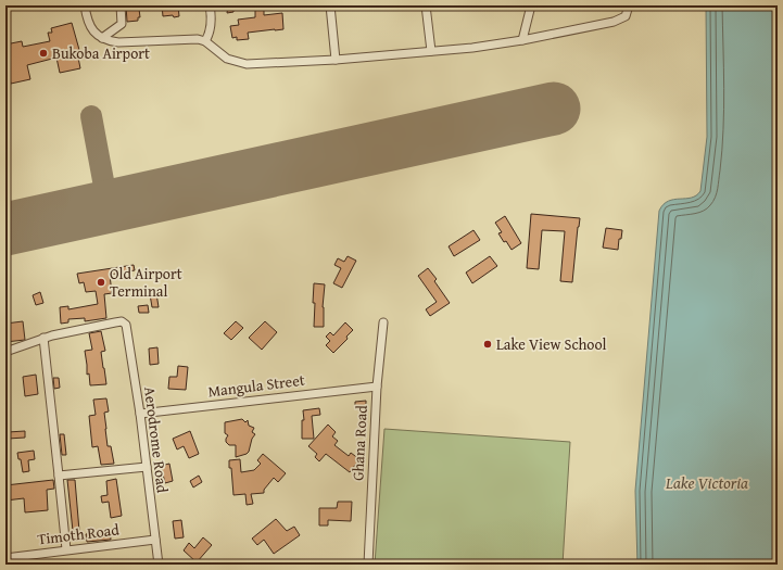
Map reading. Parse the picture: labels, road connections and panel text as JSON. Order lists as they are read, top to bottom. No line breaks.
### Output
{"streets":{"street":["Mangula Street","Aerodrome Road","Ghana Road","Timoth Road"]},"crossings":[["Mangula Street","Aerodrome Road"],["Mangula Street","Ghana Road"],["Aerodrome Road","Timoth Road"]],"water":["Lake Victoria"],"places":["Bukoba Airport","Old Airport Terminal","Lake View School"]}
